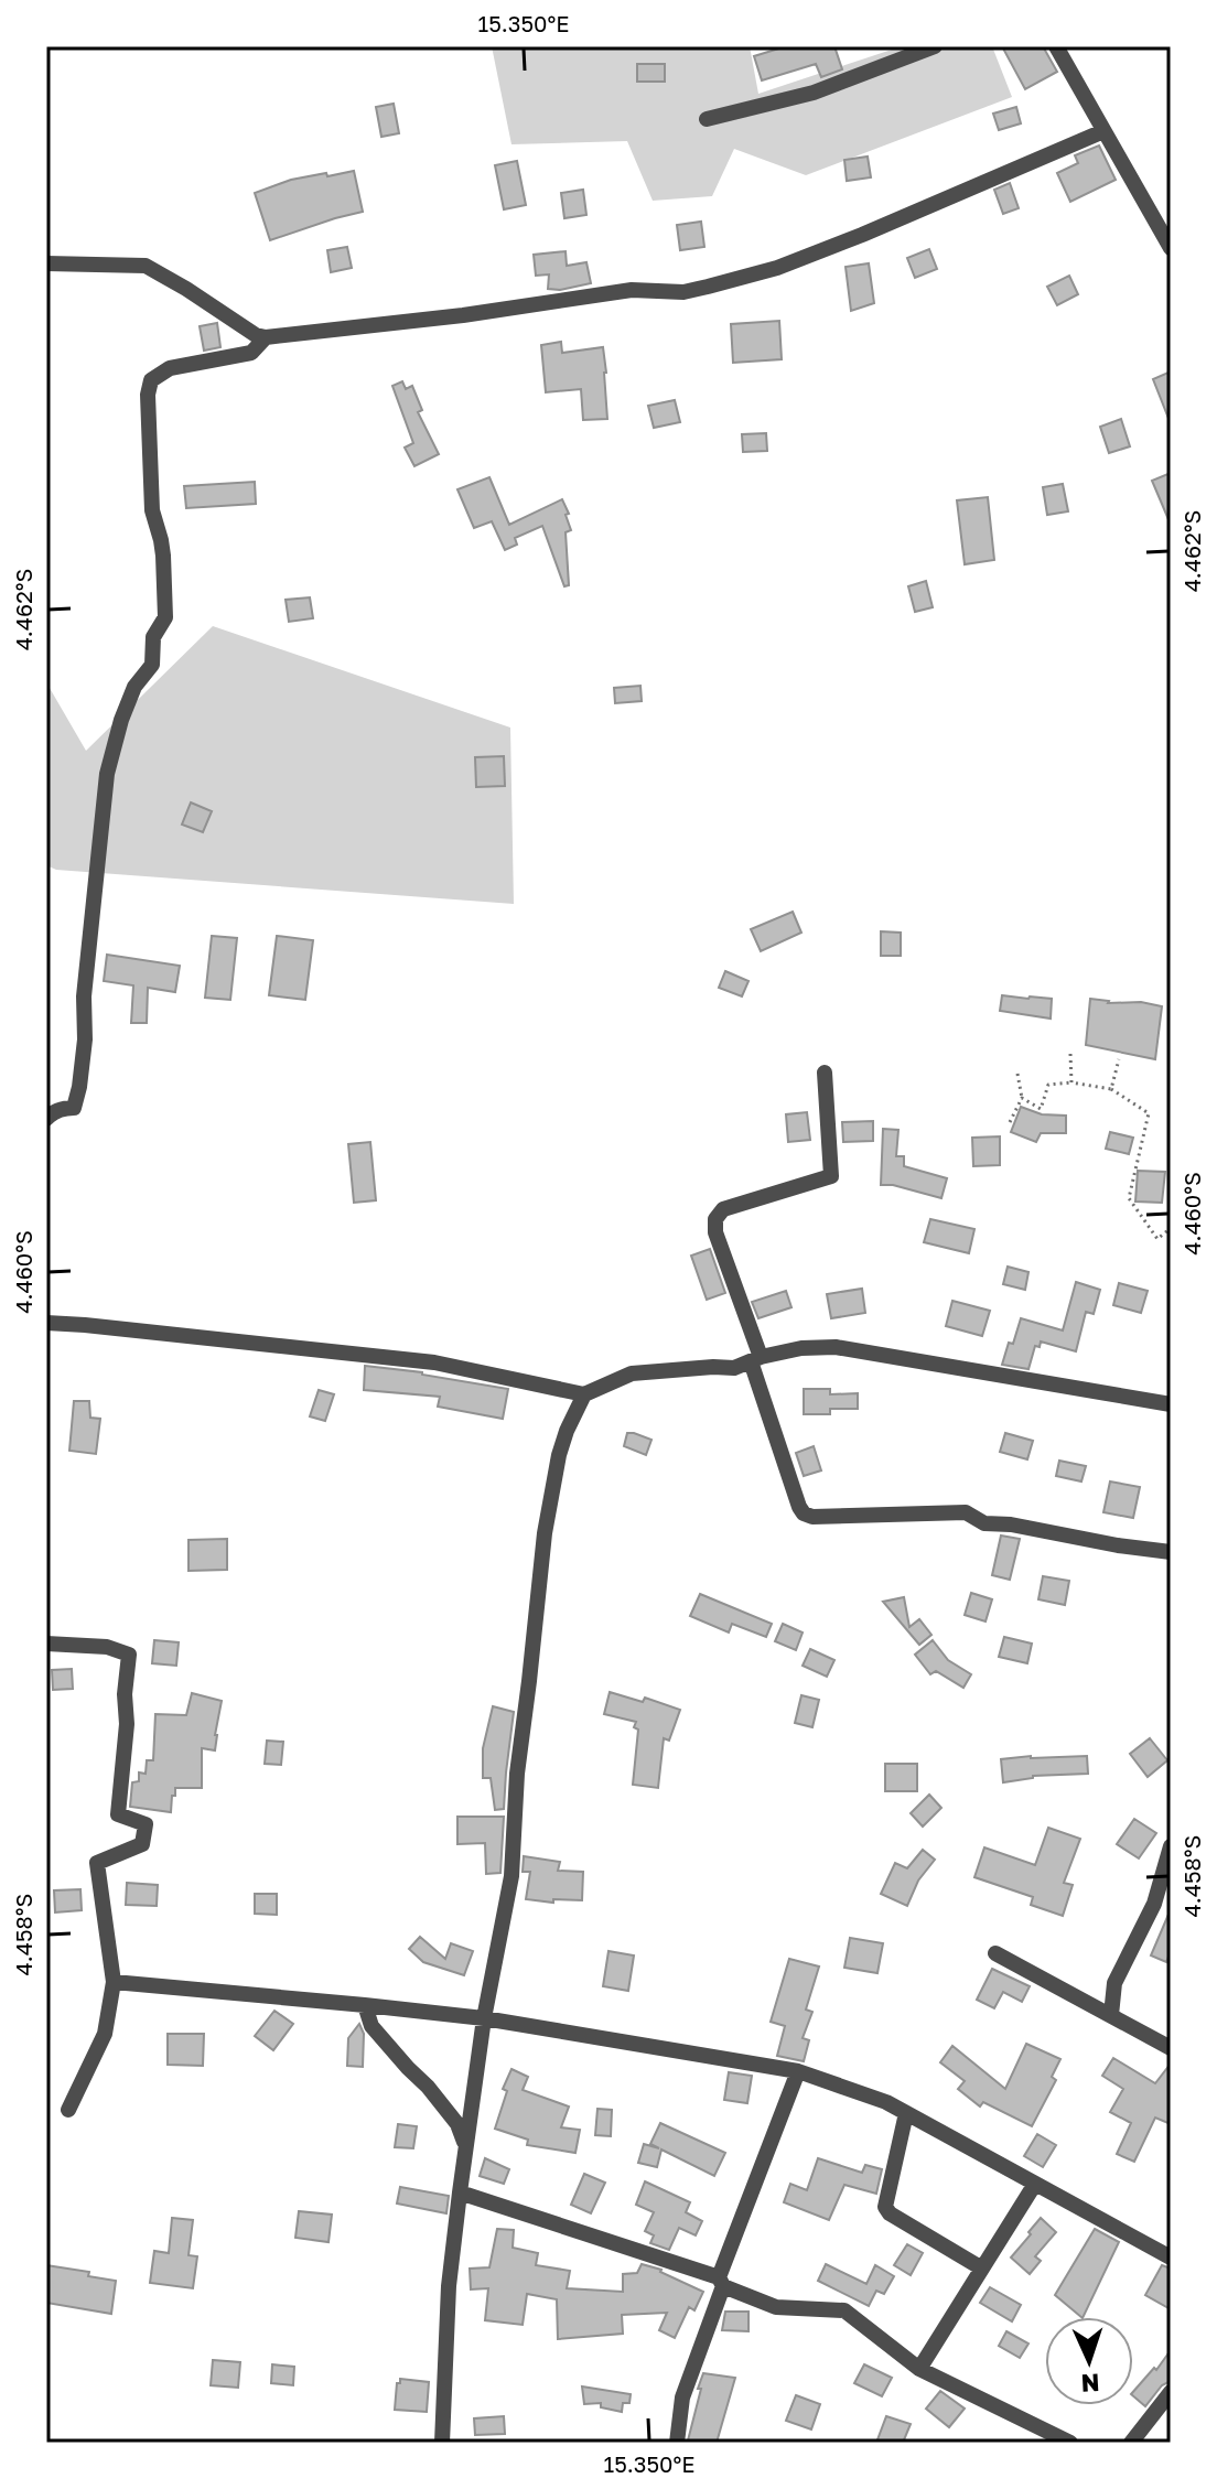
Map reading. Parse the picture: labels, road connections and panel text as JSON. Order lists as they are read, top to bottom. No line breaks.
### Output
{"north":"bottom","coordinates":["15.350°E","4.462°S","4.460°S","4.458°S"]}
